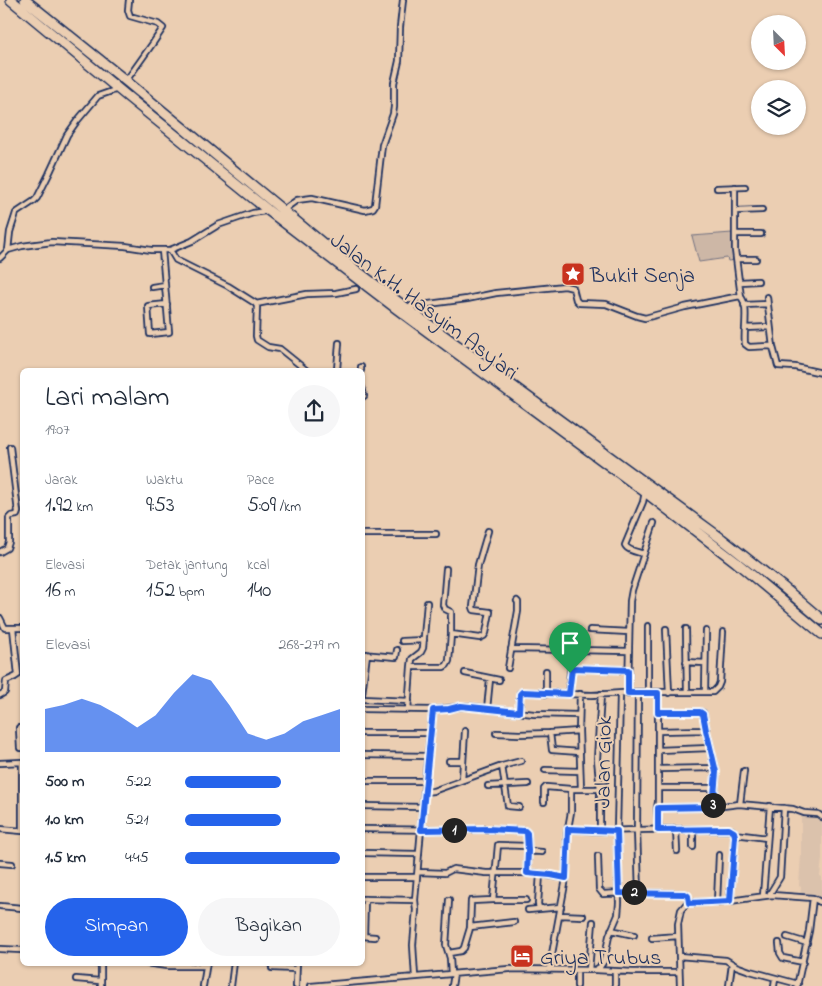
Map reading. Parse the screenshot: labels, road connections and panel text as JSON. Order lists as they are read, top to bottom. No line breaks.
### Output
{"streets":{"highway":["Jalan K.H. Hasyim Asy'ari"],"street":["Jalan Giok"]},"places":{"place":["Bukit Senja"],"hotel":["Griya Trubus"]},"north":"bottom right","page":{"heading":["Lari malam","19:07"],"stats":[["Jarak","1.92 km"],["Waktu","9:53"],["Pace","5:09 /km"],["Elevasi","16 m"],["Detak jantung","152 bpm"],["kcal","140"]],"chart":["Elevasi","268–279 m"],"list":[{"name":"500 m","note":"5:22"},{"name":"1.0 km","note":"5:21"},{"name":"1.5 km","note":"4:45"}],"pins":["3","1","2"],"buttons":["Simpan","Bagikan"]}}
